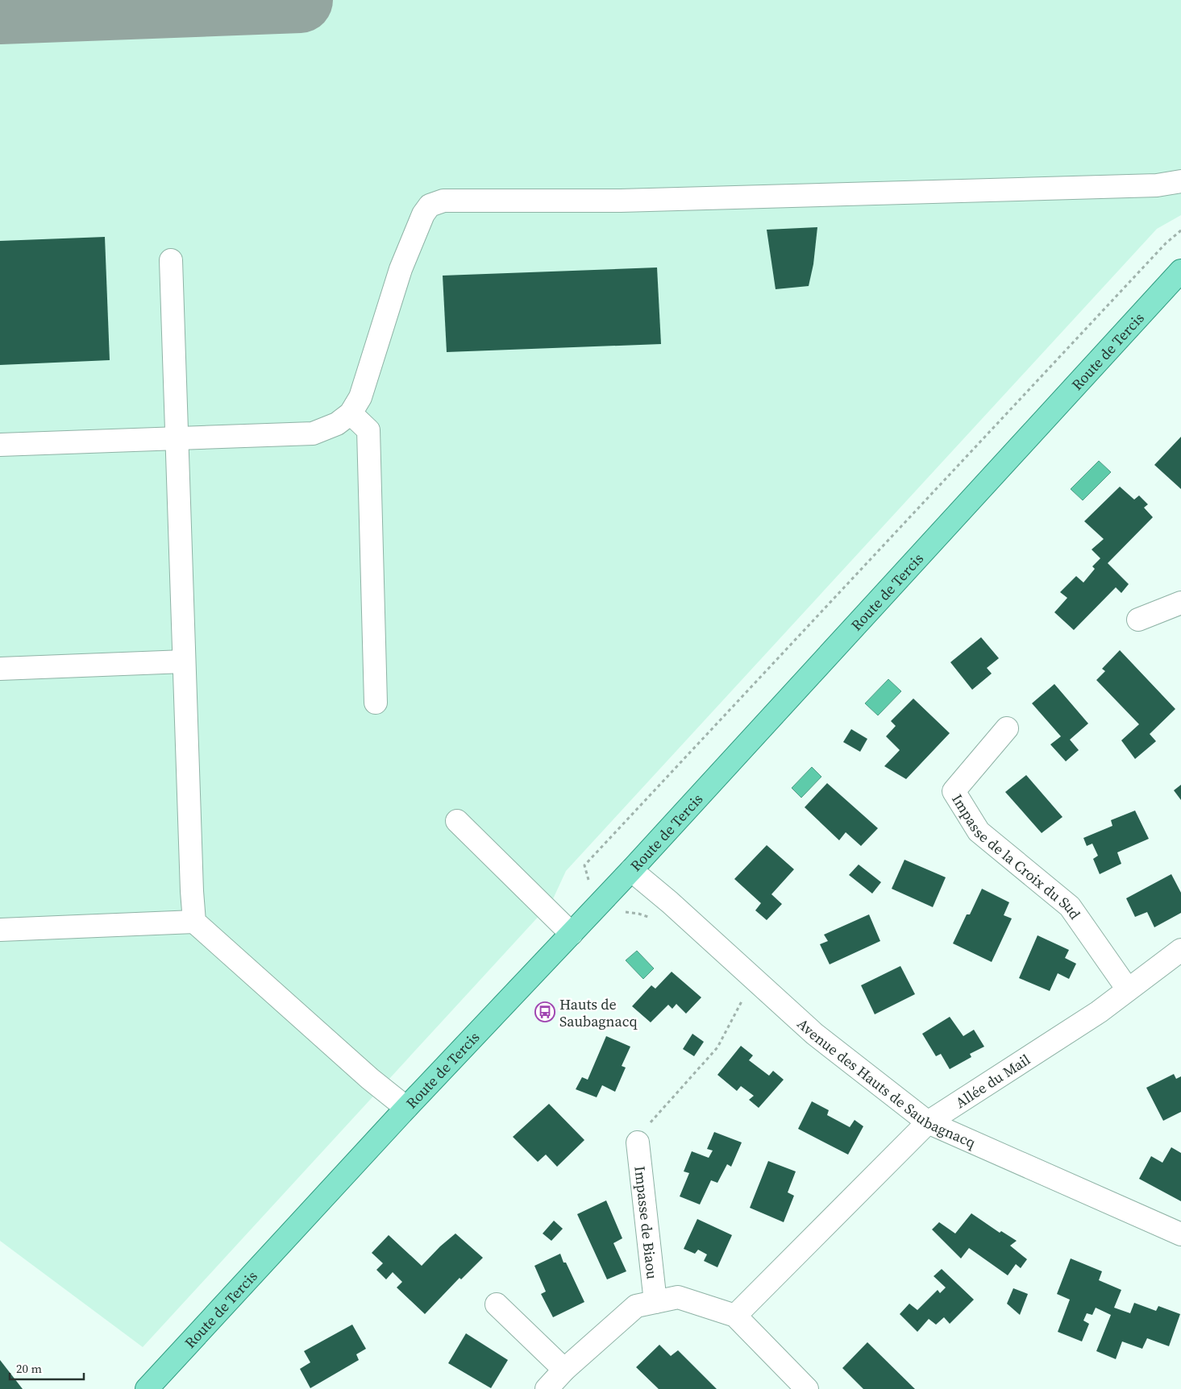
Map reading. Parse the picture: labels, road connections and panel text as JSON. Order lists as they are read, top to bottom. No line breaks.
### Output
{"streets":{"main road":["Route de Tercis"],"street":["Impasse de la Croix du Sud","Allée du Mail","Avenue des Hauts de Saubagnacq","Impasse de Biaou"]},"crossings":[["Route de Tercis","Avenue des Hauts de Saubagnacq"],["Impasse de la Croix du Sud","Allée du Mail"],["Allée du Mail","Avenue des Hauts de Saubagnacq"]],"places":{"bus stop":["Hauts de Saubagnacq"]},"scale_bar":"20 m"}
